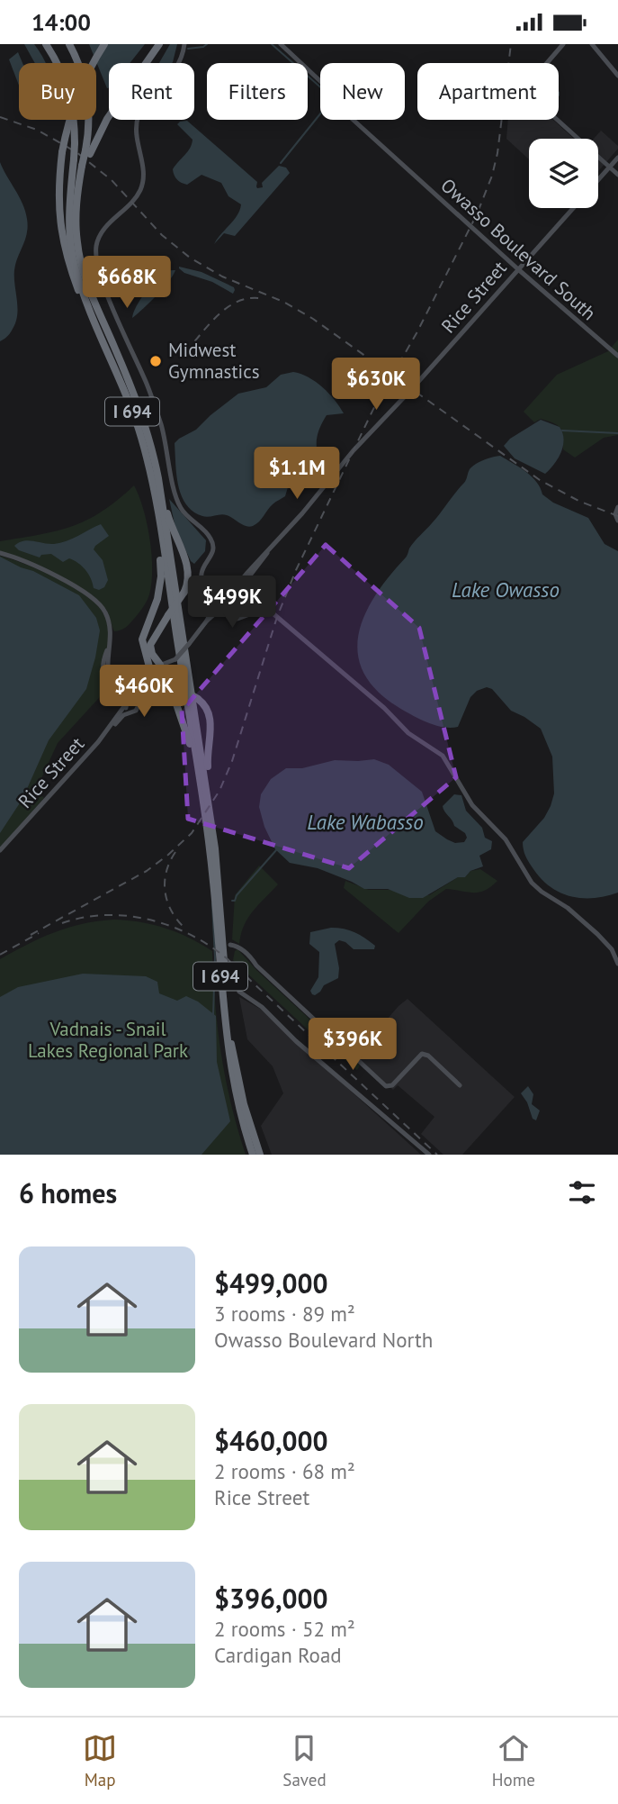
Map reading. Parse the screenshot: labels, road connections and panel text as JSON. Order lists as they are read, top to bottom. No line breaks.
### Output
{"streets":{"highway":["I 694"],"street":["Owasso Boulevard South","Rice Street"]},"crossings":[["Owasso Boulevard South","Rice Street"]],"water":["Lake Owasso","Lake Wabasso"],"parks":["Vadnais - Snail Lakes Regional Park"],"places":["Midwest Gymnastics"],"page":{"status":"14:00","chip":["Buy","Rent","Filters","New","Apartment"],"price":["$668K","$630K","$1.1M","$499K","$460K","$396K"],"heading":"6 homes","list":[{"name":"$499,000","note":"3 rooms · 89 m² · Owasso Boulevard North"},{"name":"$460,000","note":"2 rooms · 68 m² · Rice Street"},{"name":"$396,000","note":"2 rooms · 52 m² · Cardigan Road"}],"tabs":["Map","Saved","Home"]}}
